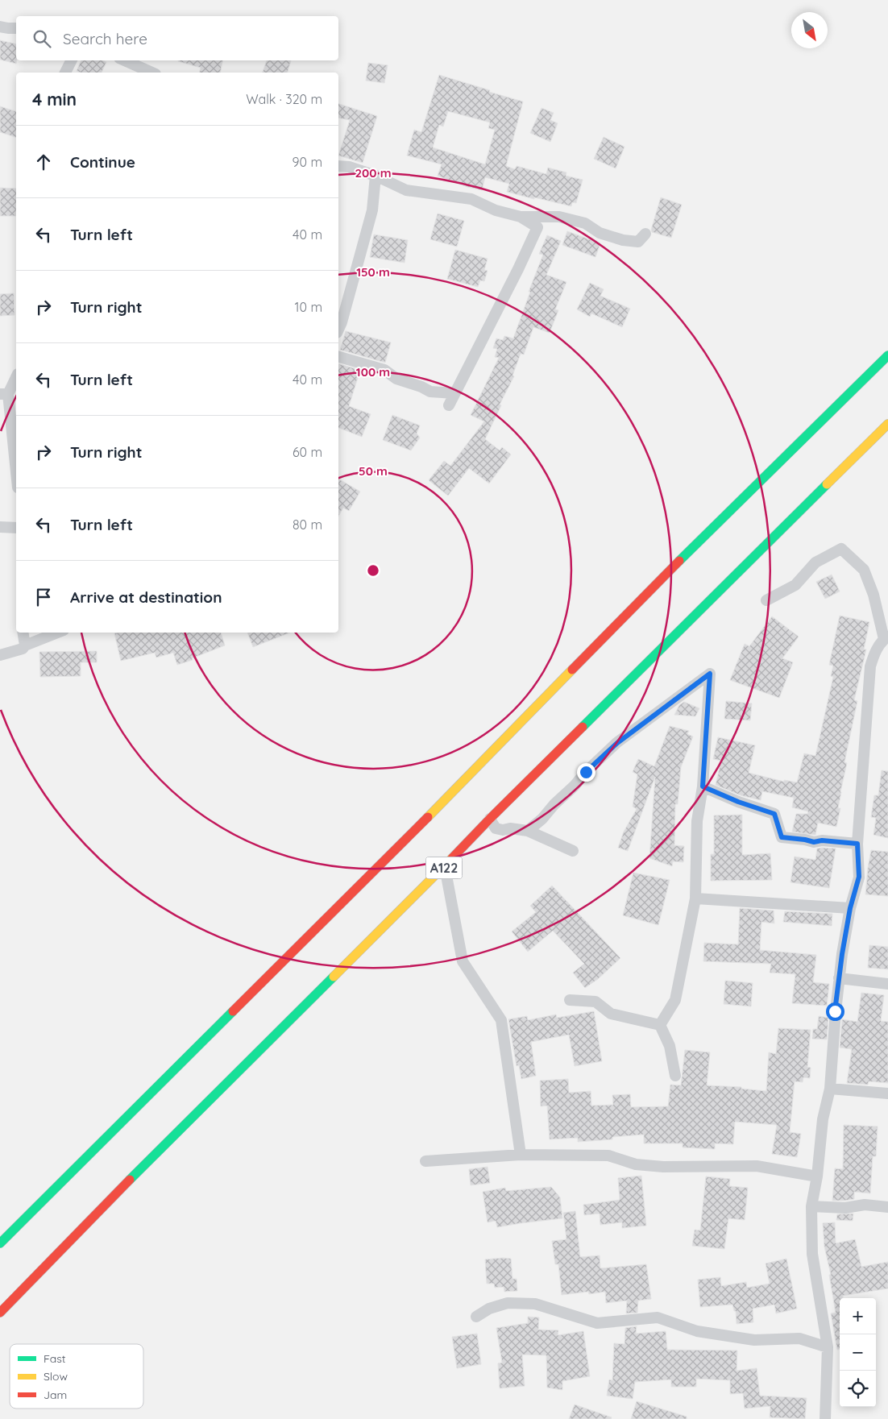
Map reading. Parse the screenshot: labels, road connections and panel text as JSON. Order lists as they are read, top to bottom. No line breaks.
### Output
{"streets":{"highway":["A122"]},"legend":["Fast","Slow","Jam"],"north":"bottom right","page":{"search":"Search here","heading":["4 min","Walk · 320 m"],"list":[["Continue","90 m"],["Turn left","40 m"],["Turn right","10 m"],["Turn left","40 m"],["Turn right","60 m"],["Turn left","80 m"],"Arrive at destination"],"map_buttons":["+","−"]},"rings":["200 m","150 m","100 m","50 m"]}
